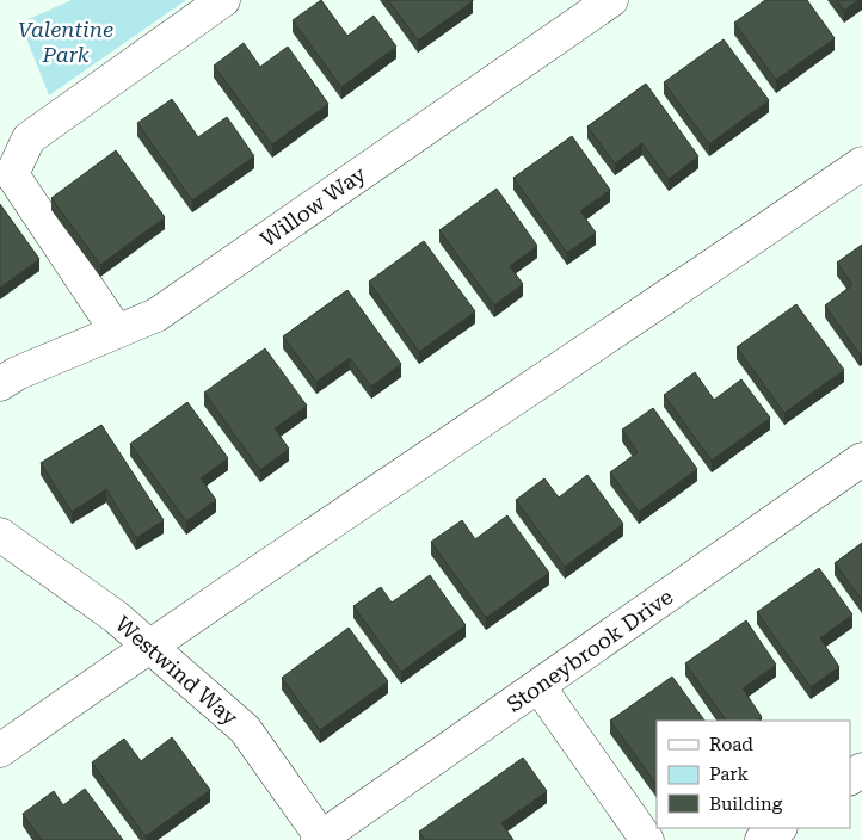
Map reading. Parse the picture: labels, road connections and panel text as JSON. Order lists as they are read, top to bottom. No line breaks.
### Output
{"streets":{"street":["Willow Way","Stoneybrook Drive","Westwind Way"]},"crossings":[["Stoneybrook Drive","Westwind Way"]],"parks":["Valentine Park"],"legend":["Road","Park","Building"]}
